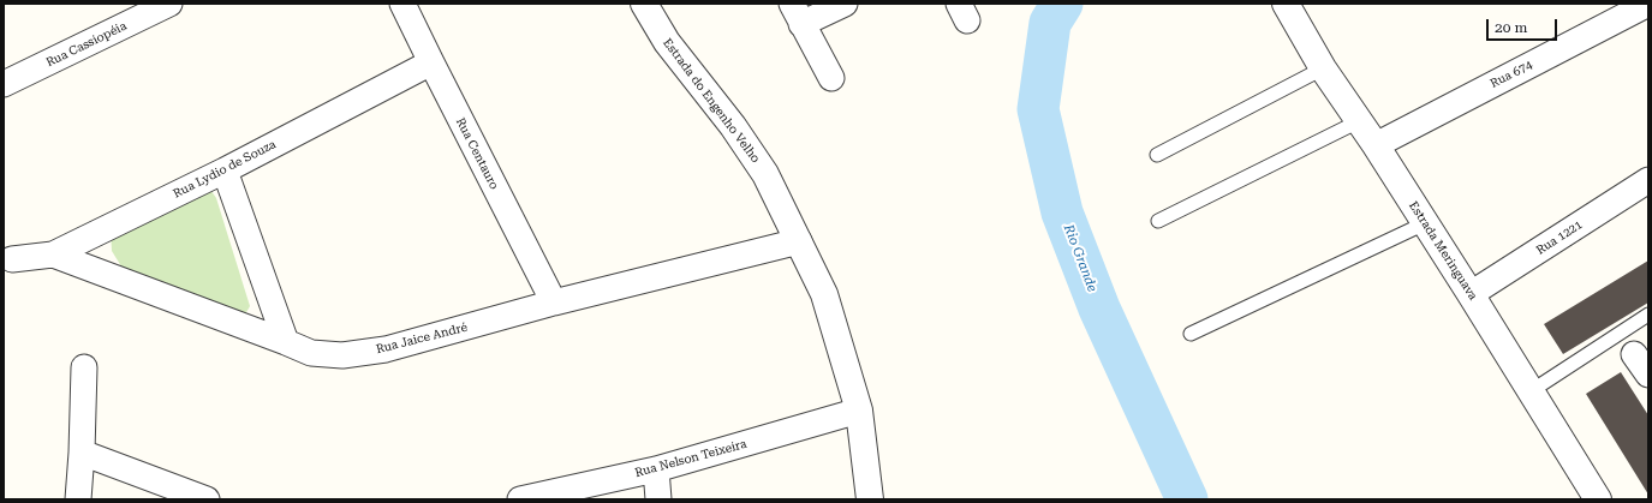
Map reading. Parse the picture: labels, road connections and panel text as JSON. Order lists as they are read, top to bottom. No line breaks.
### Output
{"streets":{"street":["Rua Cassiopéia","Rua 674","Estrada do Engenho Velho","Rua Centauro","Rua Lydio de Souza","Rua 1221","Estrada Meringuava","Rua Jaice André","Rua Nelson Teixeira"]},"crossings":[["Rua 674","Estrada Meringuava"],["Estrada do Engenho Velho","Rua Jaice André"],["Estrada do Engenho Velho","Rua Nelson Teixeira"],["Rua Centauro","Rua Lydio de Souza"],["Rua Centauro","Rua Jaice André"],["Rua Lydio de Souza","Rua Jaice André"],["Rua 1221","Estrada Meringuava"]],"water":["Rio Grande"],"scale_bar":"20 m"}
